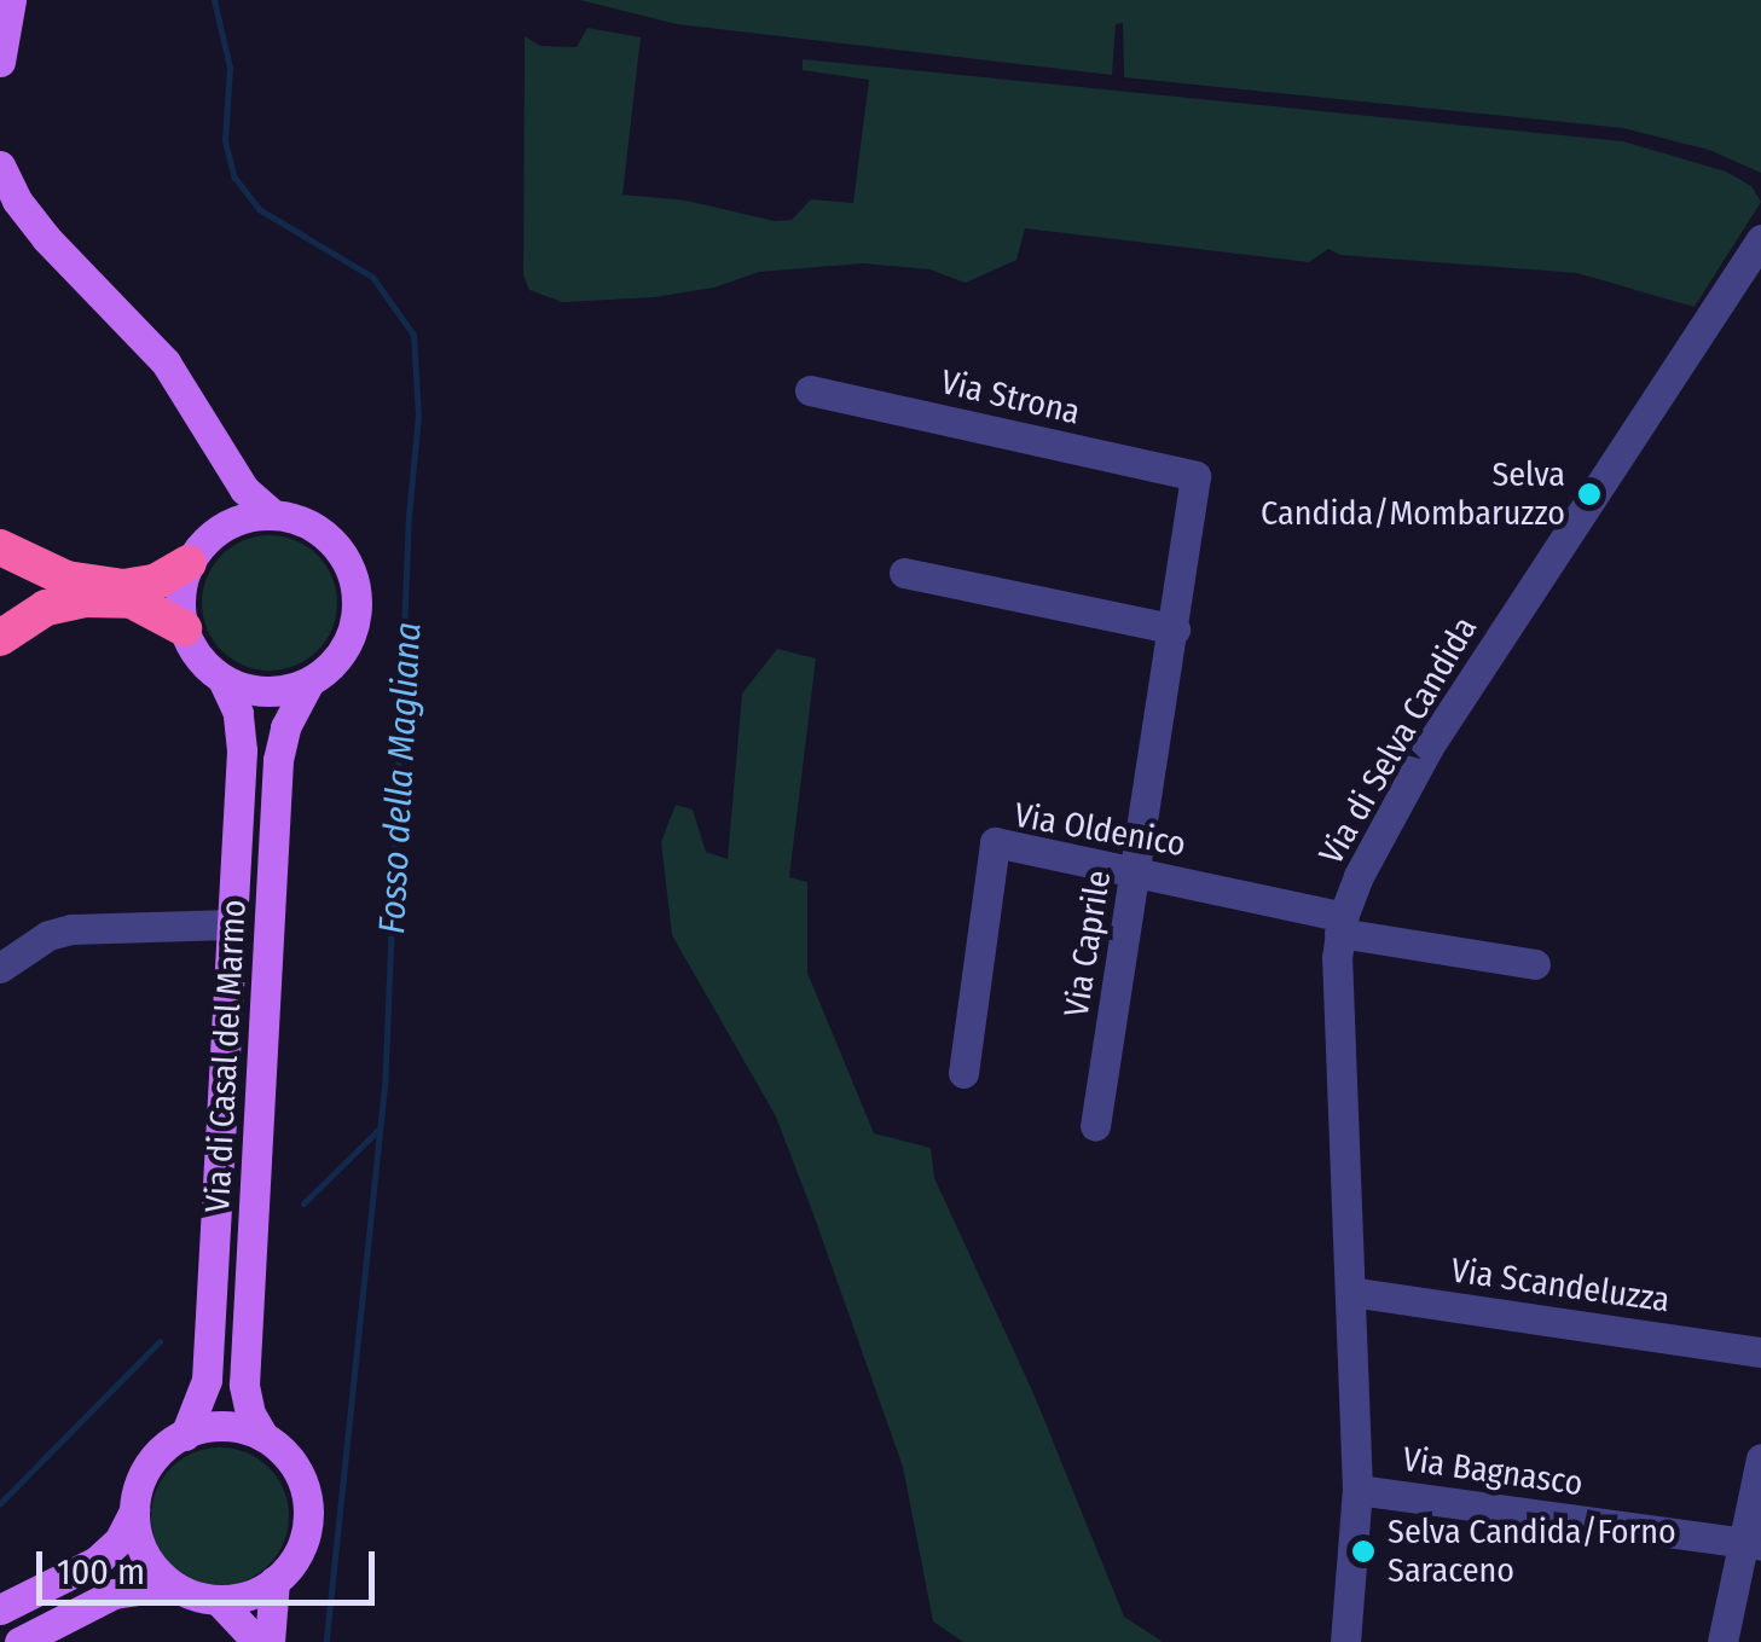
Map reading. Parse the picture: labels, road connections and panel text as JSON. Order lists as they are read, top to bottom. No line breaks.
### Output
{"streets":{"main road":["Via di Casal del Marmo"],"street":["Via Strona","Via di Selva Candida","Via Oldenico","Via Caprile","Via Scandeluzza","Via Bagnasco"]},"crossings":[["Via Strona","Via Caprile"],["Via di Selva Candida","Via Oldenico"],["Via di Selva Candida","Via Scandeluzza"],["Via di Selva Candida","Via Bagnasco"],["Via Oldenico","Via Caprile"]],"water":["Fosso della Magliana"],"places":["Selva Candida/Mombaruzzo","Selva Candida/Forno Saraceno"],"scale_bar":"100 m"}
